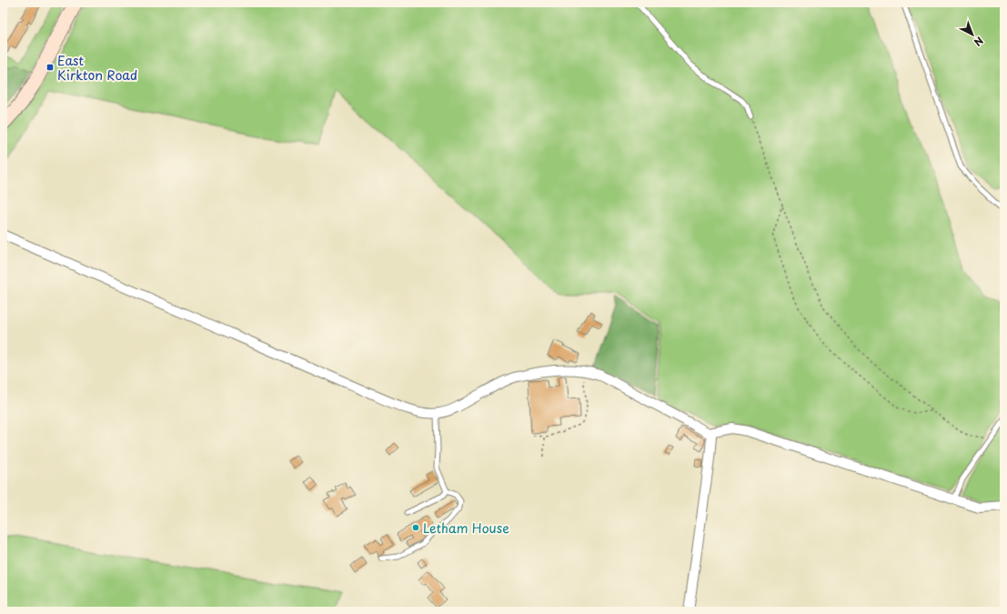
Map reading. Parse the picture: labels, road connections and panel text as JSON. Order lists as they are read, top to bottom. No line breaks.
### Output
{"places":{"transit":["East Kirkton Road"],"other":["Letham House"]},"north":"bottom right"}
